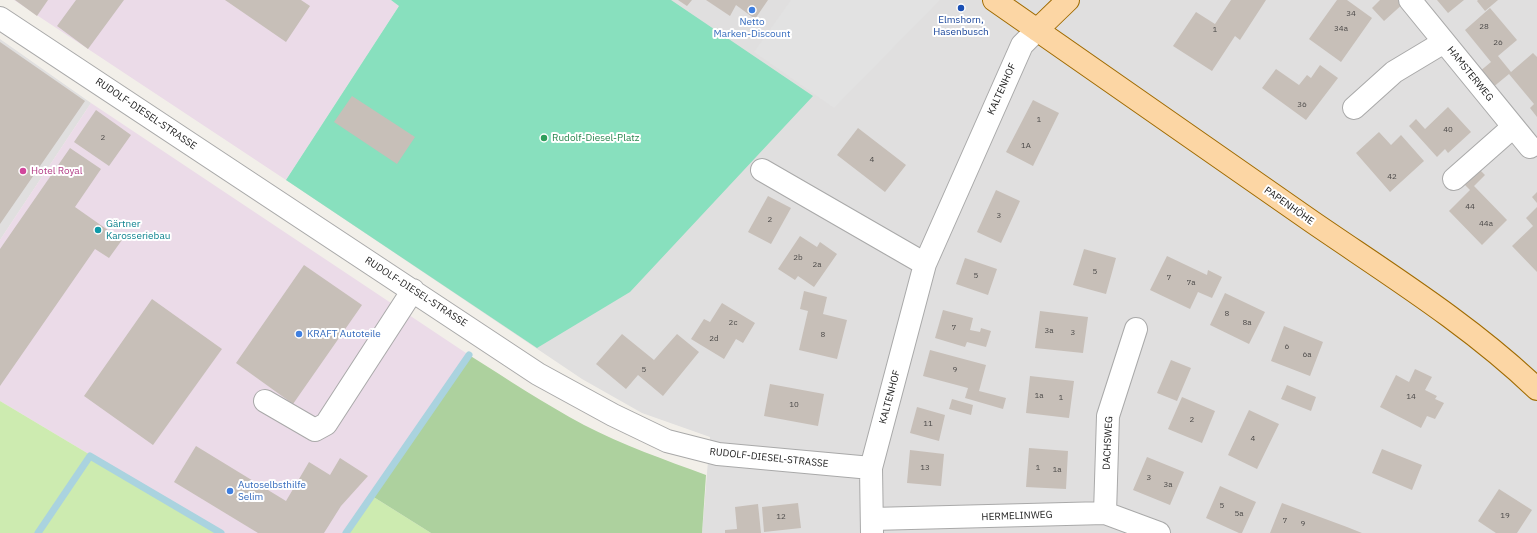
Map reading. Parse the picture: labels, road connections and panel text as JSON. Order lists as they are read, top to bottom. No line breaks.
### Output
{"streets":{"main road":["PAPENHÖHE"],"street":["HAMSTERWEG","KALTENHOF","RUDOLF-DIESEL-STRASSE","DACHSWEG","HERMELINWEG"]},"crossings":[["KALTENHOF","RUDOLF-DIESEL-STRASSE"],["KALTENHOF","PAPENHÖHE"],["KALTENHOF","HERMELINWEG"],["DACHSWEG","HERMELINWEG"]],"places":["Elmshorn, Hasenbusch","Netto Marken-Discount","Rudolf-Diesel-Platz","Hotel Royal","Gärtner Karosseriebau","KRAFT Autoteile","Autoselbsthilfe Selim"],"house_numbers":["34","28","34a","1","26","36","1","40","2","1A","4","42","44","3","2","44a","2b","2a","5","5","7","7a","8","2c","8a","7","3a","3","8","2d","6","6a","5","9","1a","14","1","10","2","11","4","13","1","1a","3","3a","5","5a","19","12","7","9"]}
